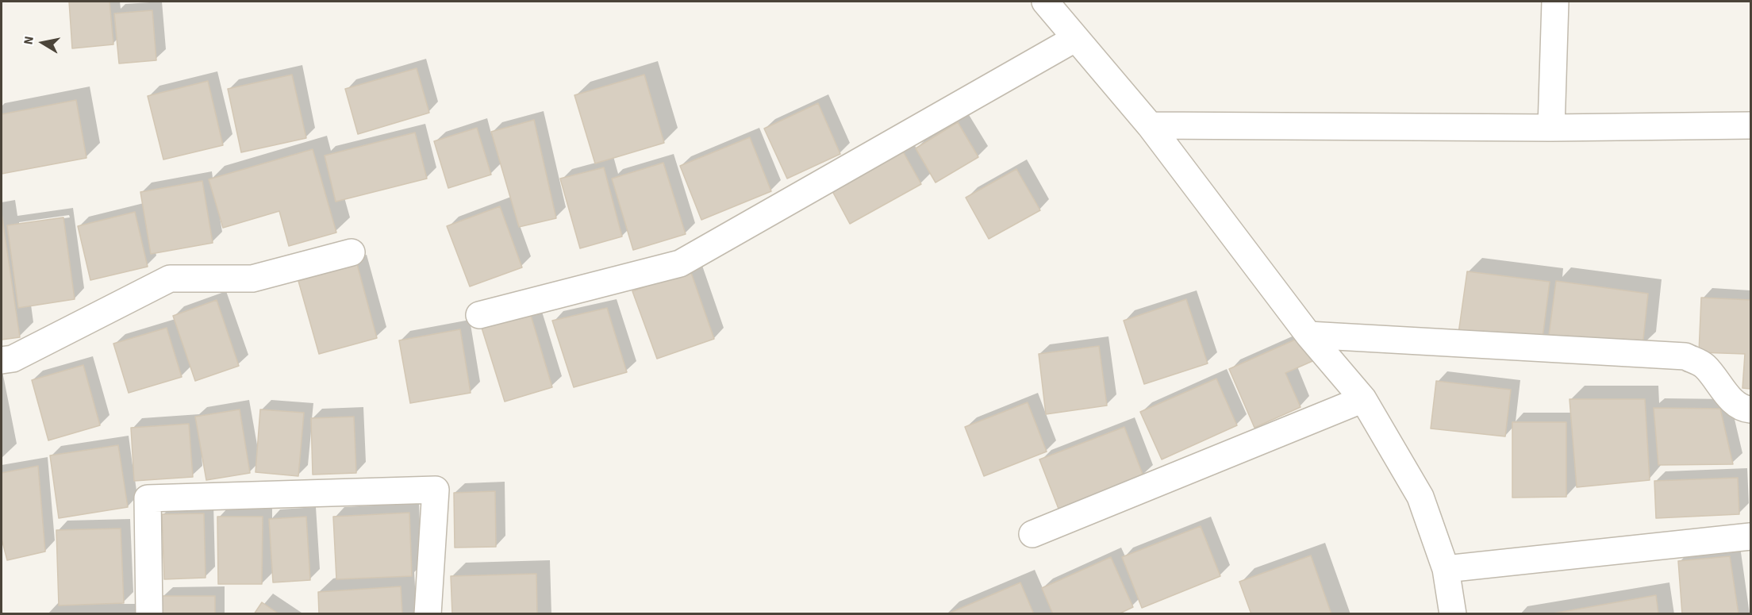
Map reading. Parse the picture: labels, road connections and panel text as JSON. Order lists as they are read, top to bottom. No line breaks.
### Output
{"north":"left"}
